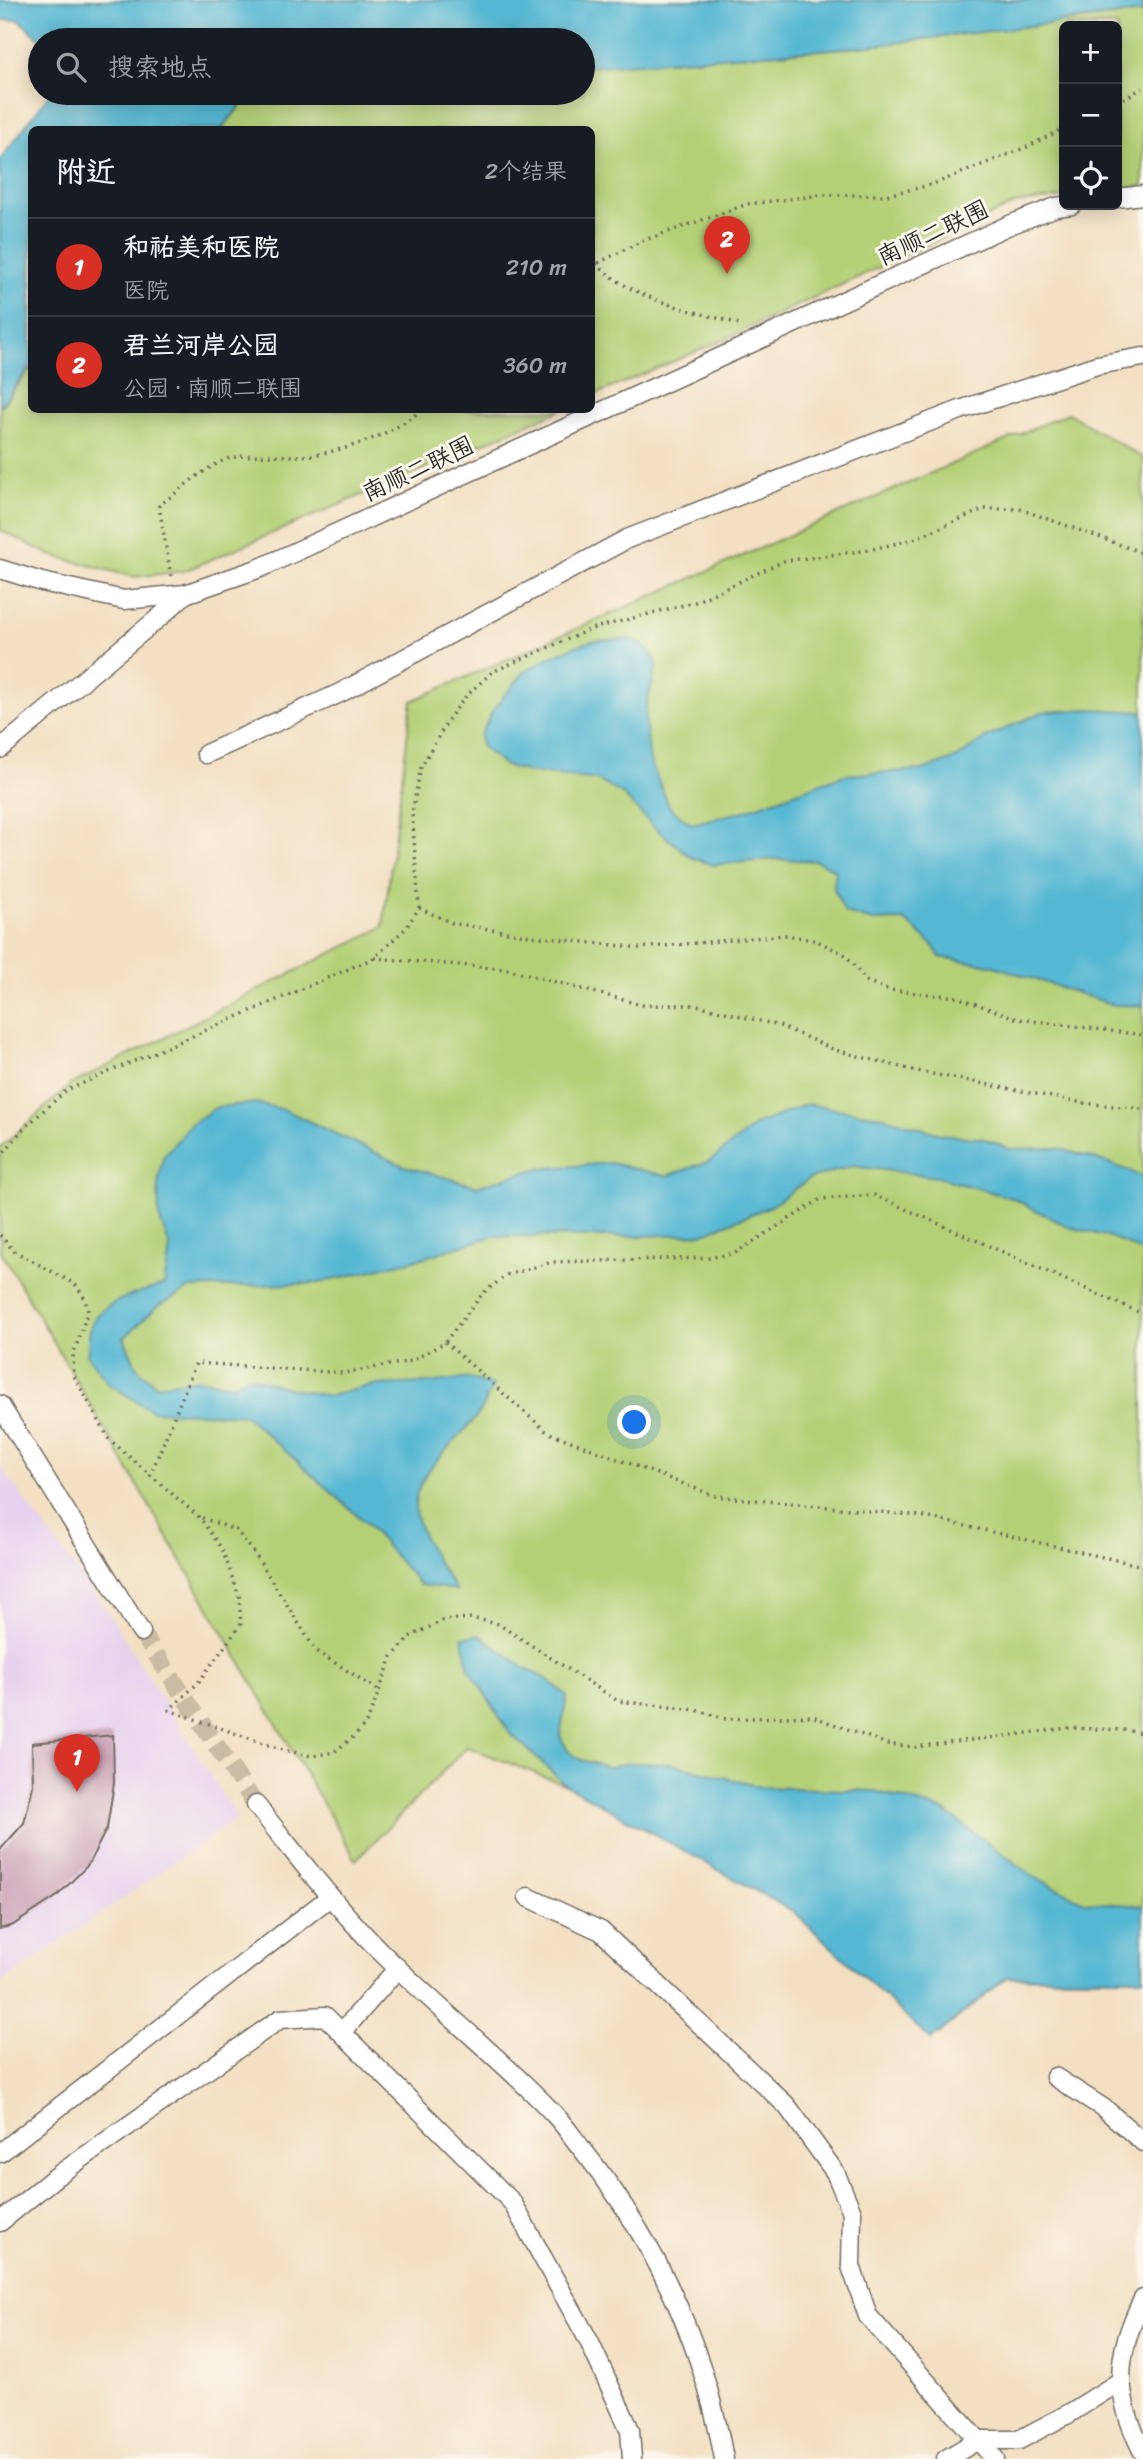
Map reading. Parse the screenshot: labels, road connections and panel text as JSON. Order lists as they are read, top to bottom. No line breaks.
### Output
{"streets":{"street":["南顺二联围"]},"page":{"map_buttons":["+","−"],"search":"搜索地点","heading":["附近","2个结果"],"pins":["2","1"],"list":[{"mark":"1","name":"和祐美和医院","note":"医院","value":"210 m"},{"mark":"2","name":"君兰河岸公园","note":"公园 · 南顺二联围","value":"360 m"}]}}
